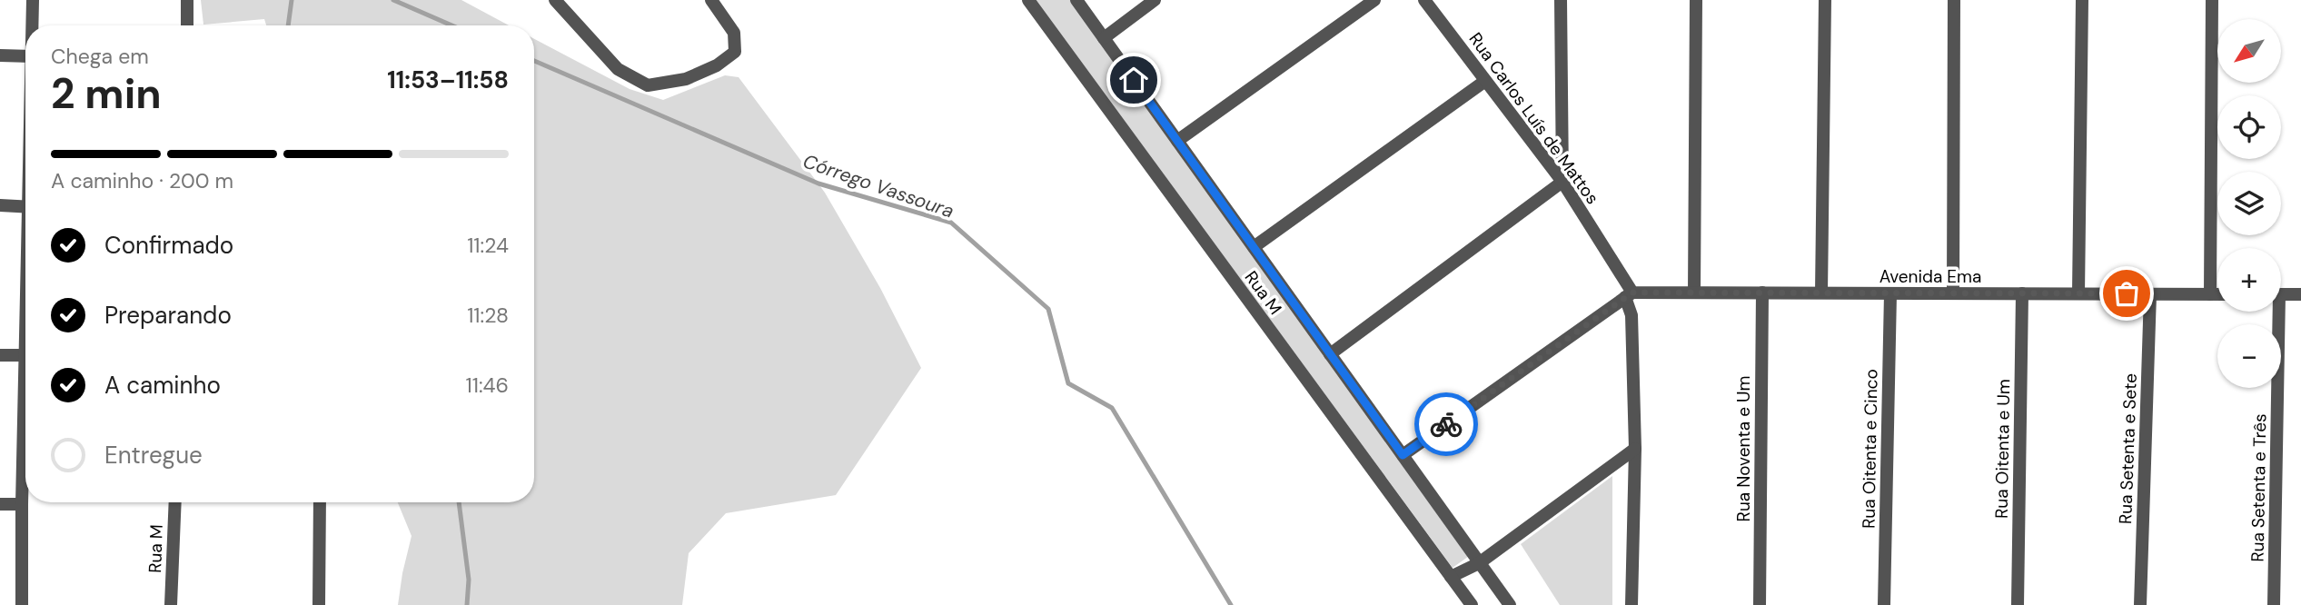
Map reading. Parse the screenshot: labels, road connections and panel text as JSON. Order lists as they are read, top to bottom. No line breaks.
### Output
{"streets":{"street":["Rua Carlos Luís de Mattos","Avenida Ema","Rua M","Rua Noventa e Um","Rua Oitenta e Cinco","Rua Oitenta e Um","Rua Setenta e Sete","Rua Setenta e Três"]},"crossings":[["Rua Carlos Luís de Mattos","Avenida Ema"],["Avenida Ema","Rua Noventa e Um"],["Avenida Ema","Rua Oitenta e Cinco"],["Avenida Ema","Rua Oitenta e Um"],["Avenida Ema","Rua Setenta e Sete"]],"water":["Córrego Vassoura"],"north":"bottom left","page":{"map_buttons":["+","−"],"heading":["2 min","Chega em","11:53–11:58"],"bar":"A caminho · 200 m","list":[["Confirmado","11:24"],["Preparando","11:28"],["A caminho","11:46"],"Entregue"]}}
